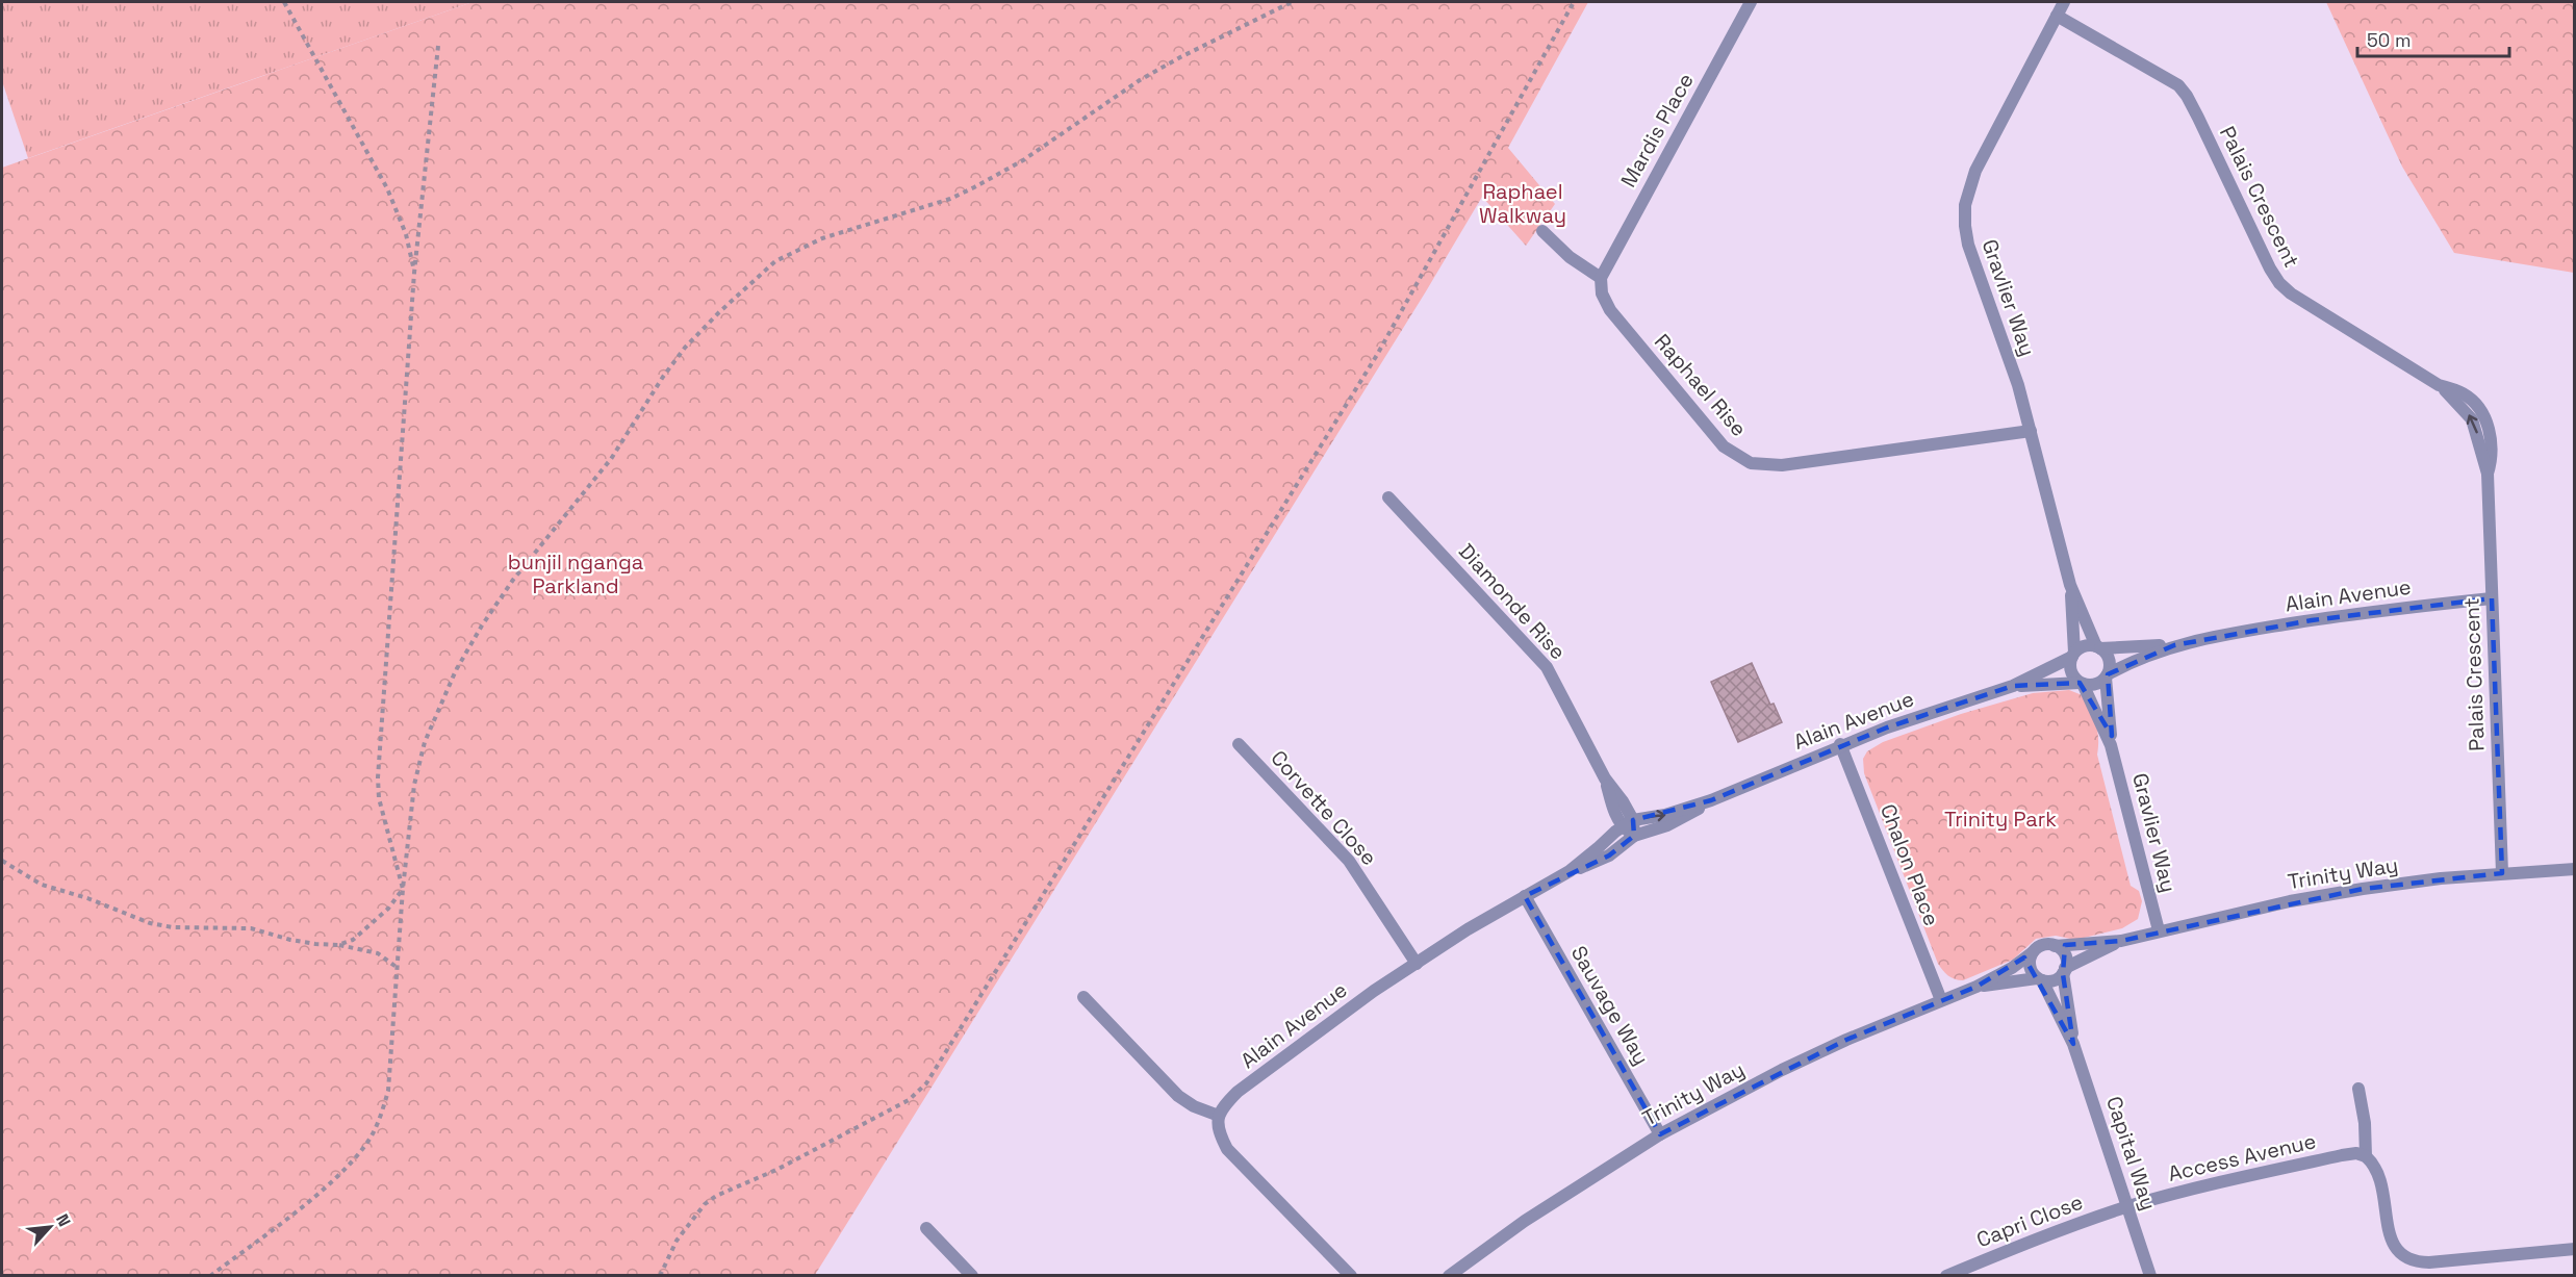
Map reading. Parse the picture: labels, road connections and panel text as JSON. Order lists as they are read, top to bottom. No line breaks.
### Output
{"streets":{"street":["Mardis Place","Palais Crescent","Gravlier Way","Raphael Rise","Alain Avenue","Diamonde Rise","Corvette Close","Chalon Place","Trinity Way","Sauvage Way","Capital Way","Access Avenue","Capri Close"]},"crossings":[["Mardis Place","Raphael Rise"],["Palais Crescent","Gravlier Way"],["Palais Crescent","Alain Avenue"],["Palais Crescent","Trinity Way"],["Gravlier Way","Raphael Rise"],["Gravlier Way","Alain Avenue"],["Gravlier Way","Trinity Way"],["Alain Avenue","Diamonde Rise"],["Alain Avenue","Corvette Close"],["Alain Avenue","Chalon Place"],["Alain Avenue","Sauvage Way"],["Chalon Place","Trinity Way"],["Trinity Way","Sauvage Way"],["Trinity Way","Capital Way"],["Capital Way","Access Avenue"],["Capital Way","Capri Close"],["Access Avenue","Capri Close"]],"parks":["Raphael Walkway","bunjil nganga Parkland","Trinity Park"],"scale_bar":"50 m","north":"top right"}
